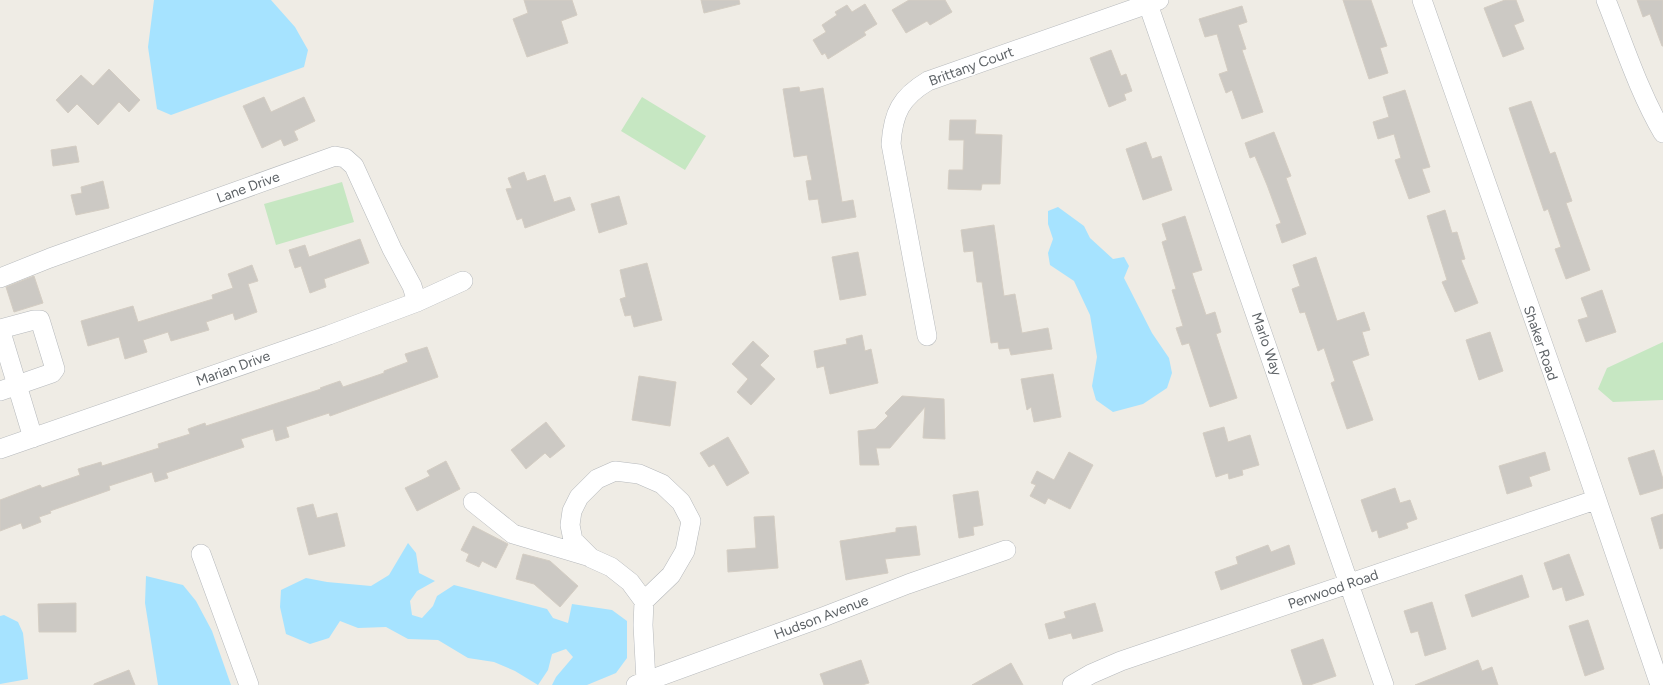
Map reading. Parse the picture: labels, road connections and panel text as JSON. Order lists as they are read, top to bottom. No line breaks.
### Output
{"streets":{"street":["Brittany Court","Lane Drive","Shaker Road","Marlo Way","Marian Drive","Penwood Road","Hudson Avenue"]},"crossings":[["Brittany Court","Marlo Way"],["Lane Drive","Marian Drive"],["Shaker Road","Penwood Road"],["Marlo Way","Penwood Road"]]}
